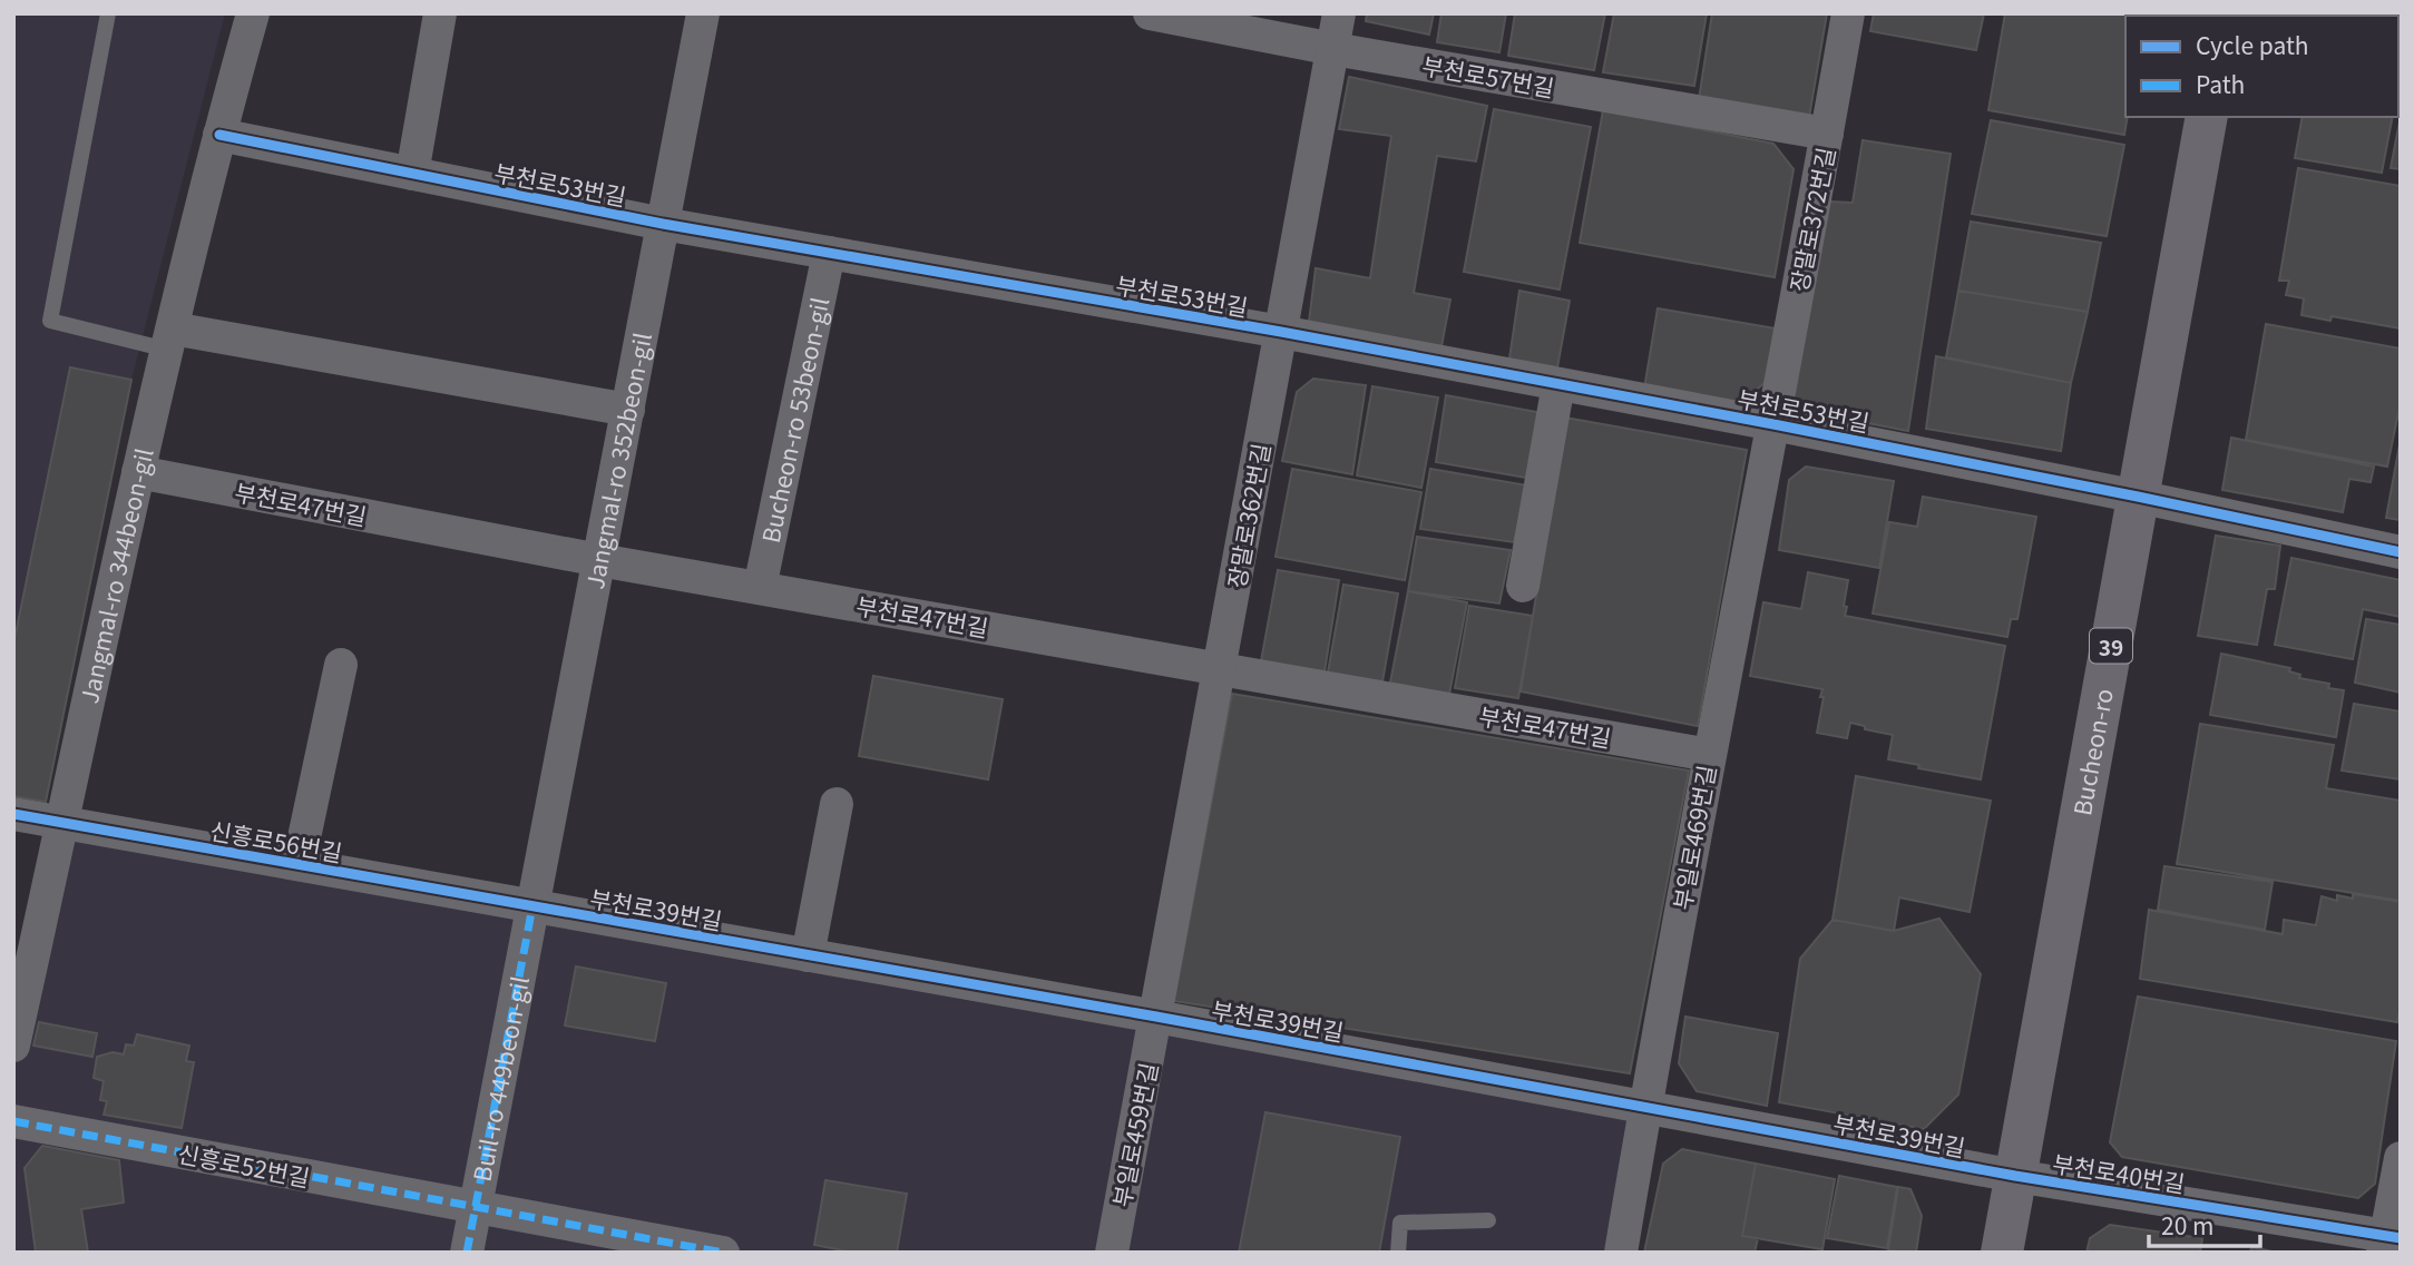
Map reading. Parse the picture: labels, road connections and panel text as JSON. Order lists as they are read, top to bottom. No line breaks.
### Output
{"streets":{"main road":["39","Bucheon-ro"],"street":["부천로57번길","부천로53번길","장말로372번길","Bucheon-ro 53beon-gil","Jangmal-ro 352beon-gil","부천로47번길","장말로362번길","Jangmal-ro 344beon-gil","부일로469번길","신흥로56번길","부천로39번길","Buil-ro 449beon-gil","부일로459번길","신흥로52번길","부천로40번길"]},"crossings":[["부천로57번길","장말로372번길"],["부천로57번길","장말로362번길"],["부천로53번길","장말로372번길"],["부천로53번길","Bucheon-ro 53beon-gil"],["부천로53번길","Jangmal-ro 352beon-gil"],["부천로53번길","장말로362번길"],["부천로53번길","Jangmal-ro 344beon-gil"],["부천로53번길","Bucheon-ro"],["부천로53번길","부일로469번길"],["장말로372번길","부일로469번길"],["Bucheon-ro 53beon-gil","부천로47번길"],["Jangmal-ro 352beon-gil","부천로47번길"],["Jangmal-ro 352beon-gil","신흥로56번길"],["Jangmal-ro 352beon-gil","부천로39번길"],["Jangmal-ro 352beon-gil","Buil-ro 449beon-gil"],["부천로47번길","장말로362번길"],["부천로47번길","Jangmal-ro 344beon-gil"],["부천로47번길","부일로469번길"],["장말로362번길","부천로39번길"],["장말로362번길","부일로459번길"],["Jangmal-ro 344beon-gil","신흥로56번길"],["Bucheon-ro","부천로39번길"],["Bucheon-ro","부천로40번길"],["부일로469번길","부천로39번길"],["신흥로56번길","부천로39번길"],["신흥로56번길","Buil-ro 449beon-gil"],["부천로39번길","Buil-ro 449beon-gil"],["부천로39번길","부일로459번길"],["부천로39번길","부천로40번길"],["Buil-ro 449beon-gil","신흥로52번길"]],"legend":["Cycle path","Path"],"scale_bar":"20 m"}
